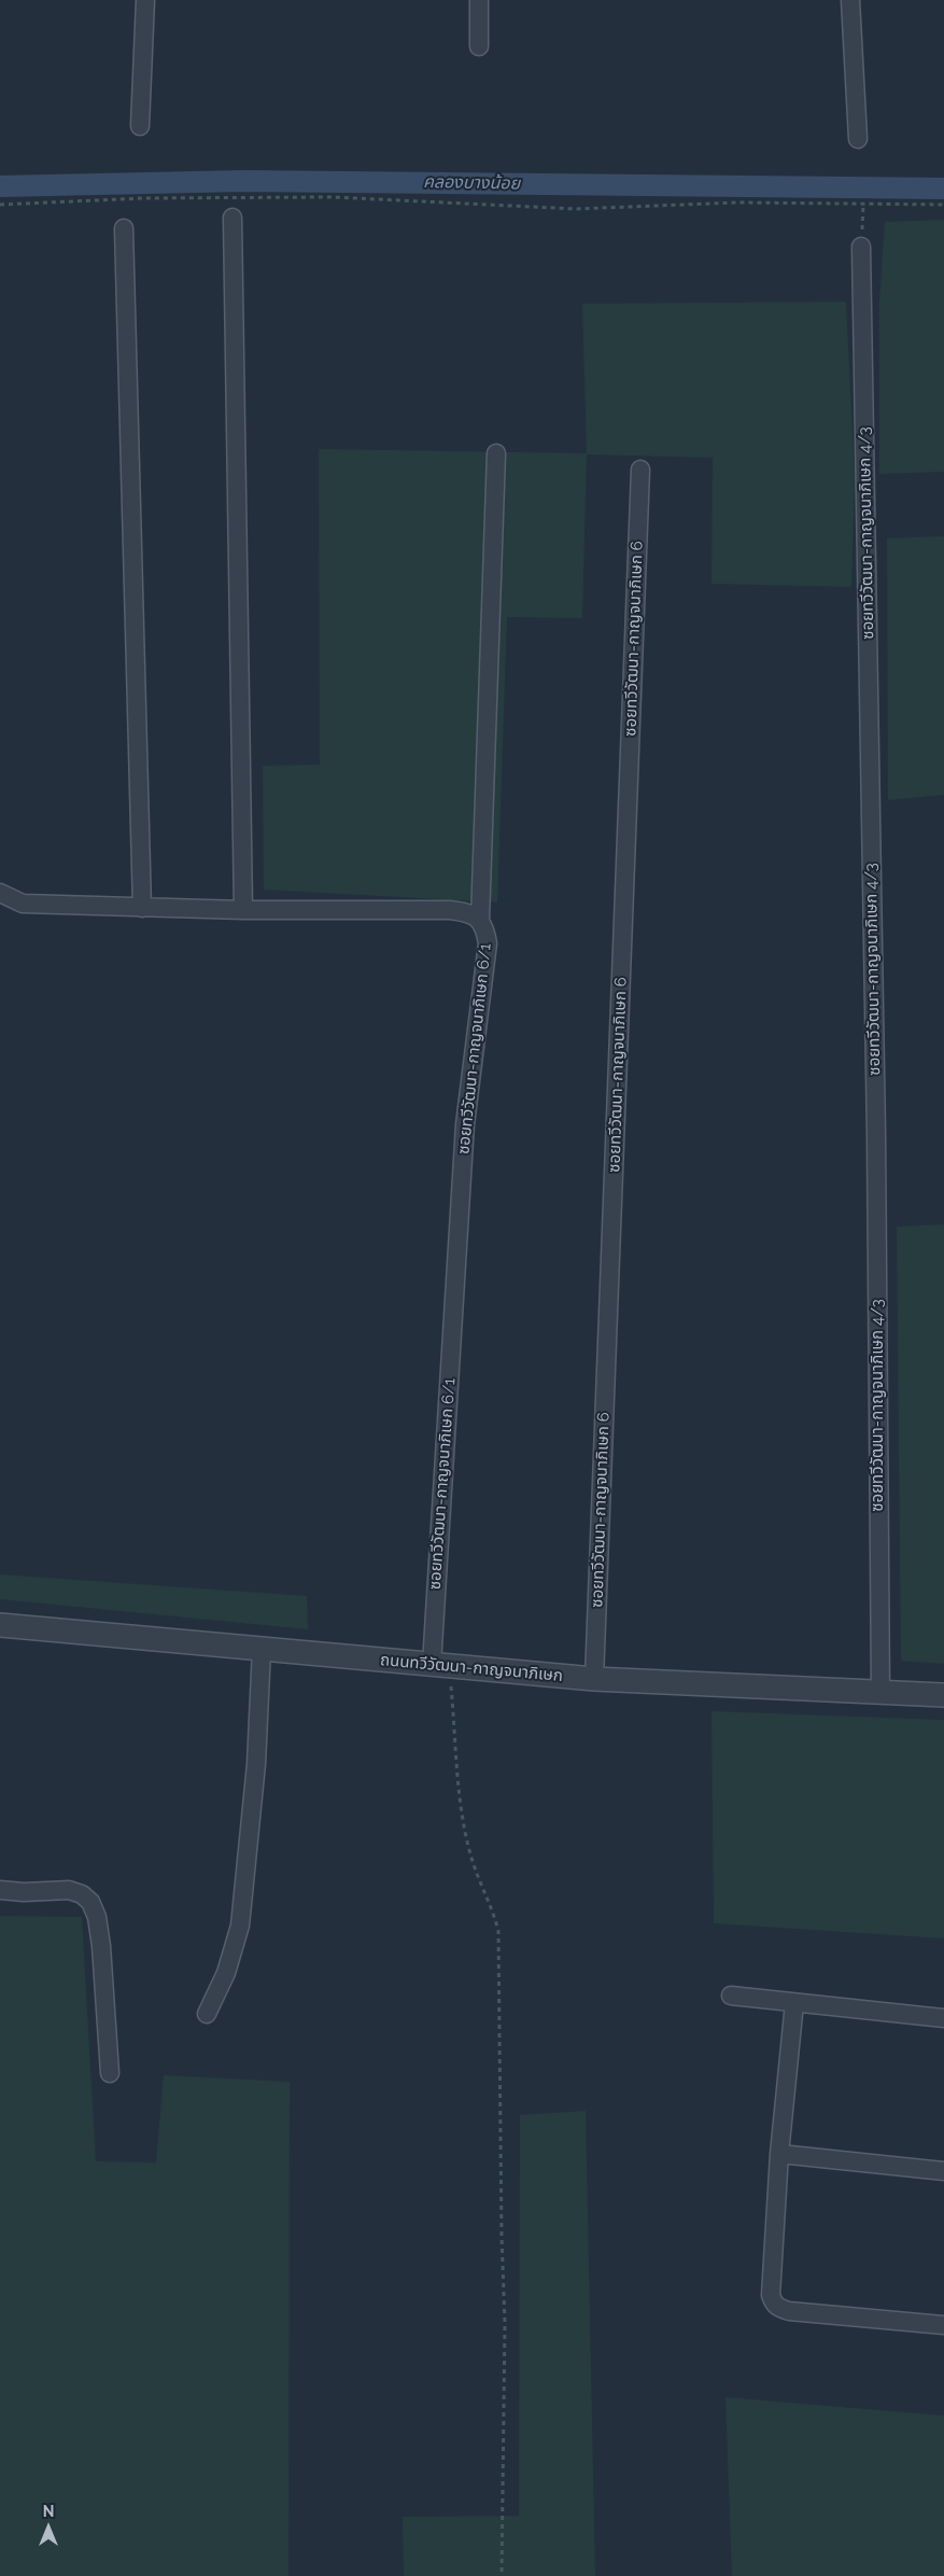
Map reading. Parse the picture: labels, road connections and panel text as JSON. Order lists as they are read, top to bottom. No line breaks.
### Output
{"streets":{"street":["ซอยทวีวัฒนา-กาญจนาภิเษก 4/3","ซอยทวีวัฒนา-กาญจนาภิเษก 6","ซอยทวีวัฒนา-กาญจนาภิเษก 6/1","ถนนทวีวัฒนา-กาญจนาภิเษก"]},"crossings":[["ซอยทวีวัฒนา-กาญจนาภิเษก 4/3","ถนนทวีวัฒนา-กาญจนาภิเษก"],["ซอยทวีวัฒนา-กาญจนาภิเษก 6","ถนนทวีวัฒนา-กาญจนาภิเษก"],["ซอยทวีวัฒนา-กาญจนาภิเษก 6/1","ถนนทวีวัฒนา-กาญจนาภิเษก"]],"water":["คลองบางน้อย"],"north":"top"}
